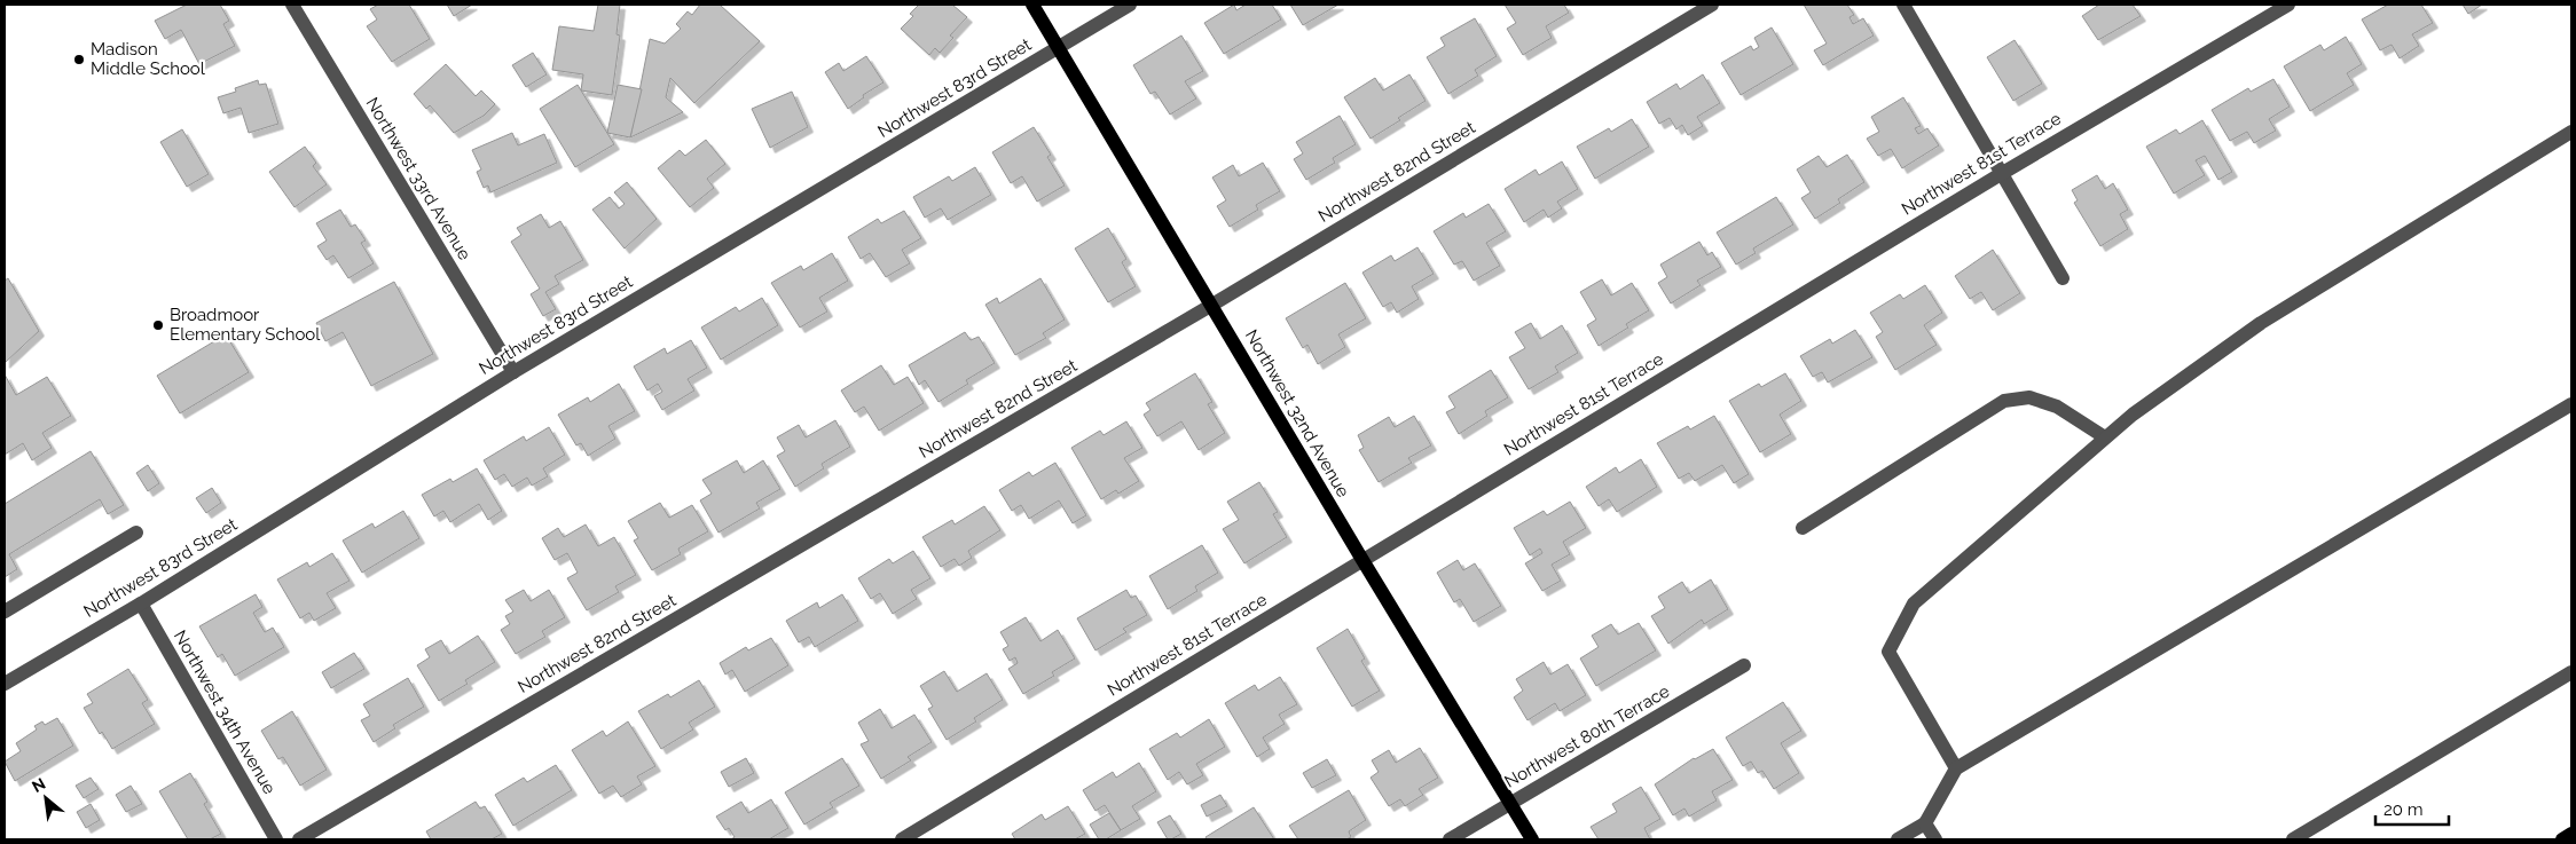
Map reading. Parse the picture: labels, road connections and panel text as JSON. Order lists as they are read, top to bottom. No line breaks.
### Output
{"streets":{"main road":["Northwest 32nd Avenue"],"street":["Northwest 83rd Street","Northwest 81st Terrace","Northwest 82nd Street","Northwest 33rd Avenue","Northwest 34th Avenue","Northwest 80th Terrace"]},"crossings":[["Northwest 83rd Street","Northwest 33rd Avenue"],["Northwest 83rd Street","Northwest 32nd Avenue"],["Northwest 83rd Street","Northwest 34th Avenue"],["Northwest 81st Terrace","Northwest 32nd Avenue"],["Northwest 82nd Street","Northwest 32nd Avenue"],["Northwest 32nd Avenue","Northwest 80th Terrace"]],"places":["Madison Middle School","Broadmoor Elementary School"],"scale_bar":"20 m","north":"top left"}
